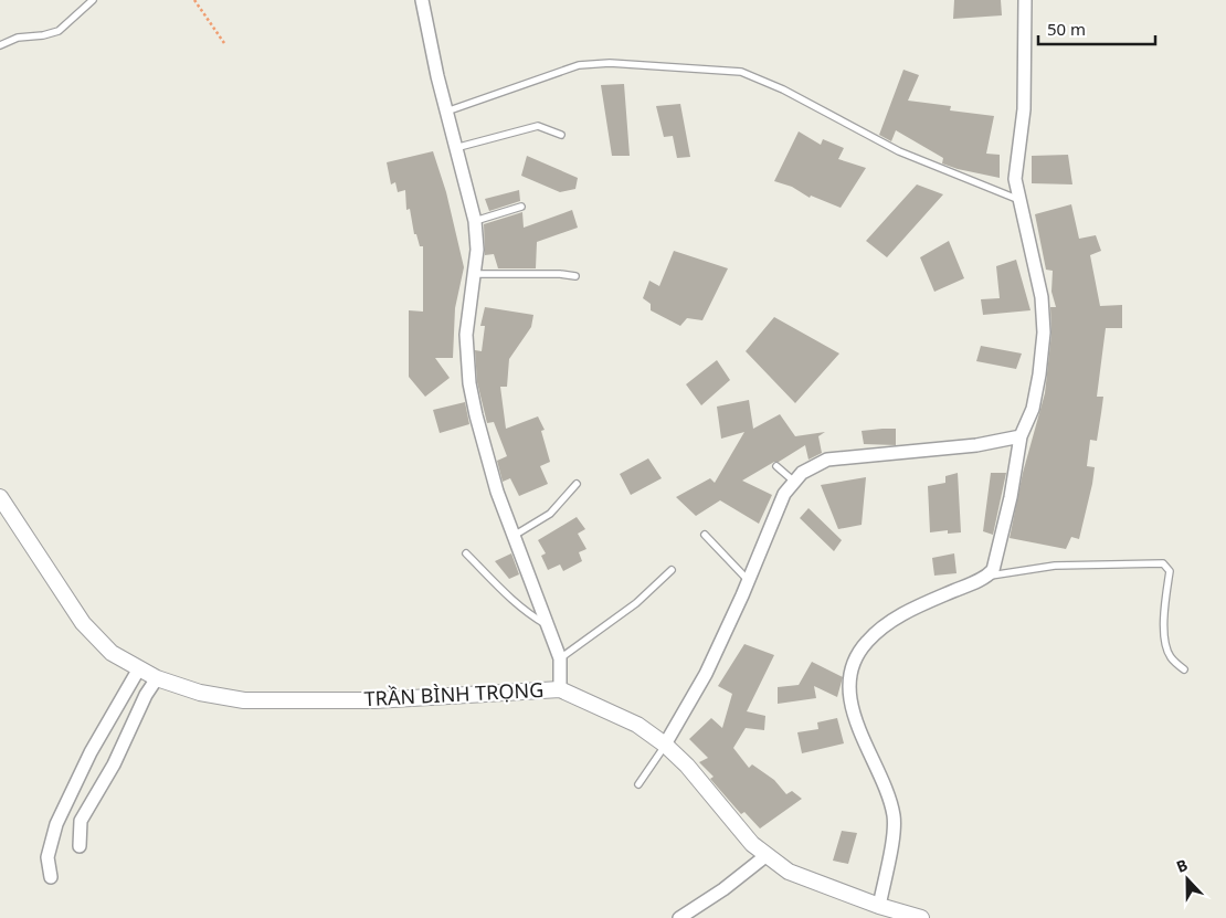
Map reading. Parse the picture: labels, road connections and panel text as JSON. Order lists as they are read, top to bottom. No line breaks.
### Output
{"streets":{"street":["TRẦN BÌNH TRỌNG"]},"scale_bar":"50 m","north":"top"}
